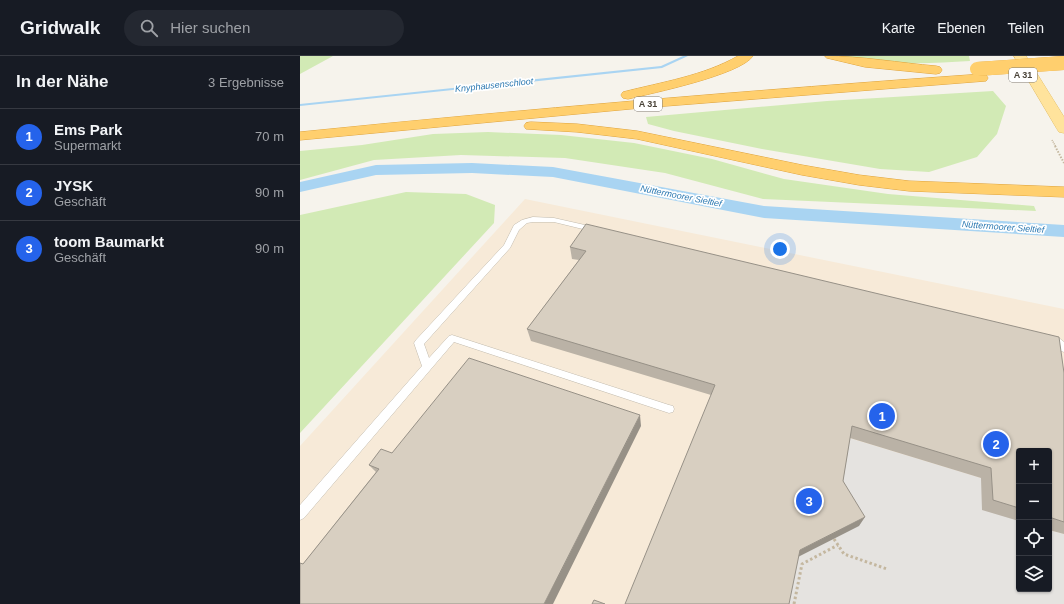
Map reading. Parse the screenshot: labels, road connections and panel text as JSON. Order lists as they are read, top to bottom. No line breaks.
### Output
{"streets":{"highway":["A 31"]},"water":["Knyphausenschloot","Nüttermoorer Sieltief"],"page":{"header":"Gridwalk","search":"Hier suchen","nav":["Karte","Ebenen","Teilen"],"heading":["In der Nähe","3 Ergebnisse"],"list":[{"mark":"1","name":"Ems Park","note":"Supermarkt","value":"70 m"},{"mark":"2","name":"JYSK","note":"Geschäft","value":"90 m"},{"mark":"3","name":"toom Baumarkt","note":"Geschäft","value":"90 m"}],"pins":["1","2","3"],"map_buttons":["+","−"]}}
